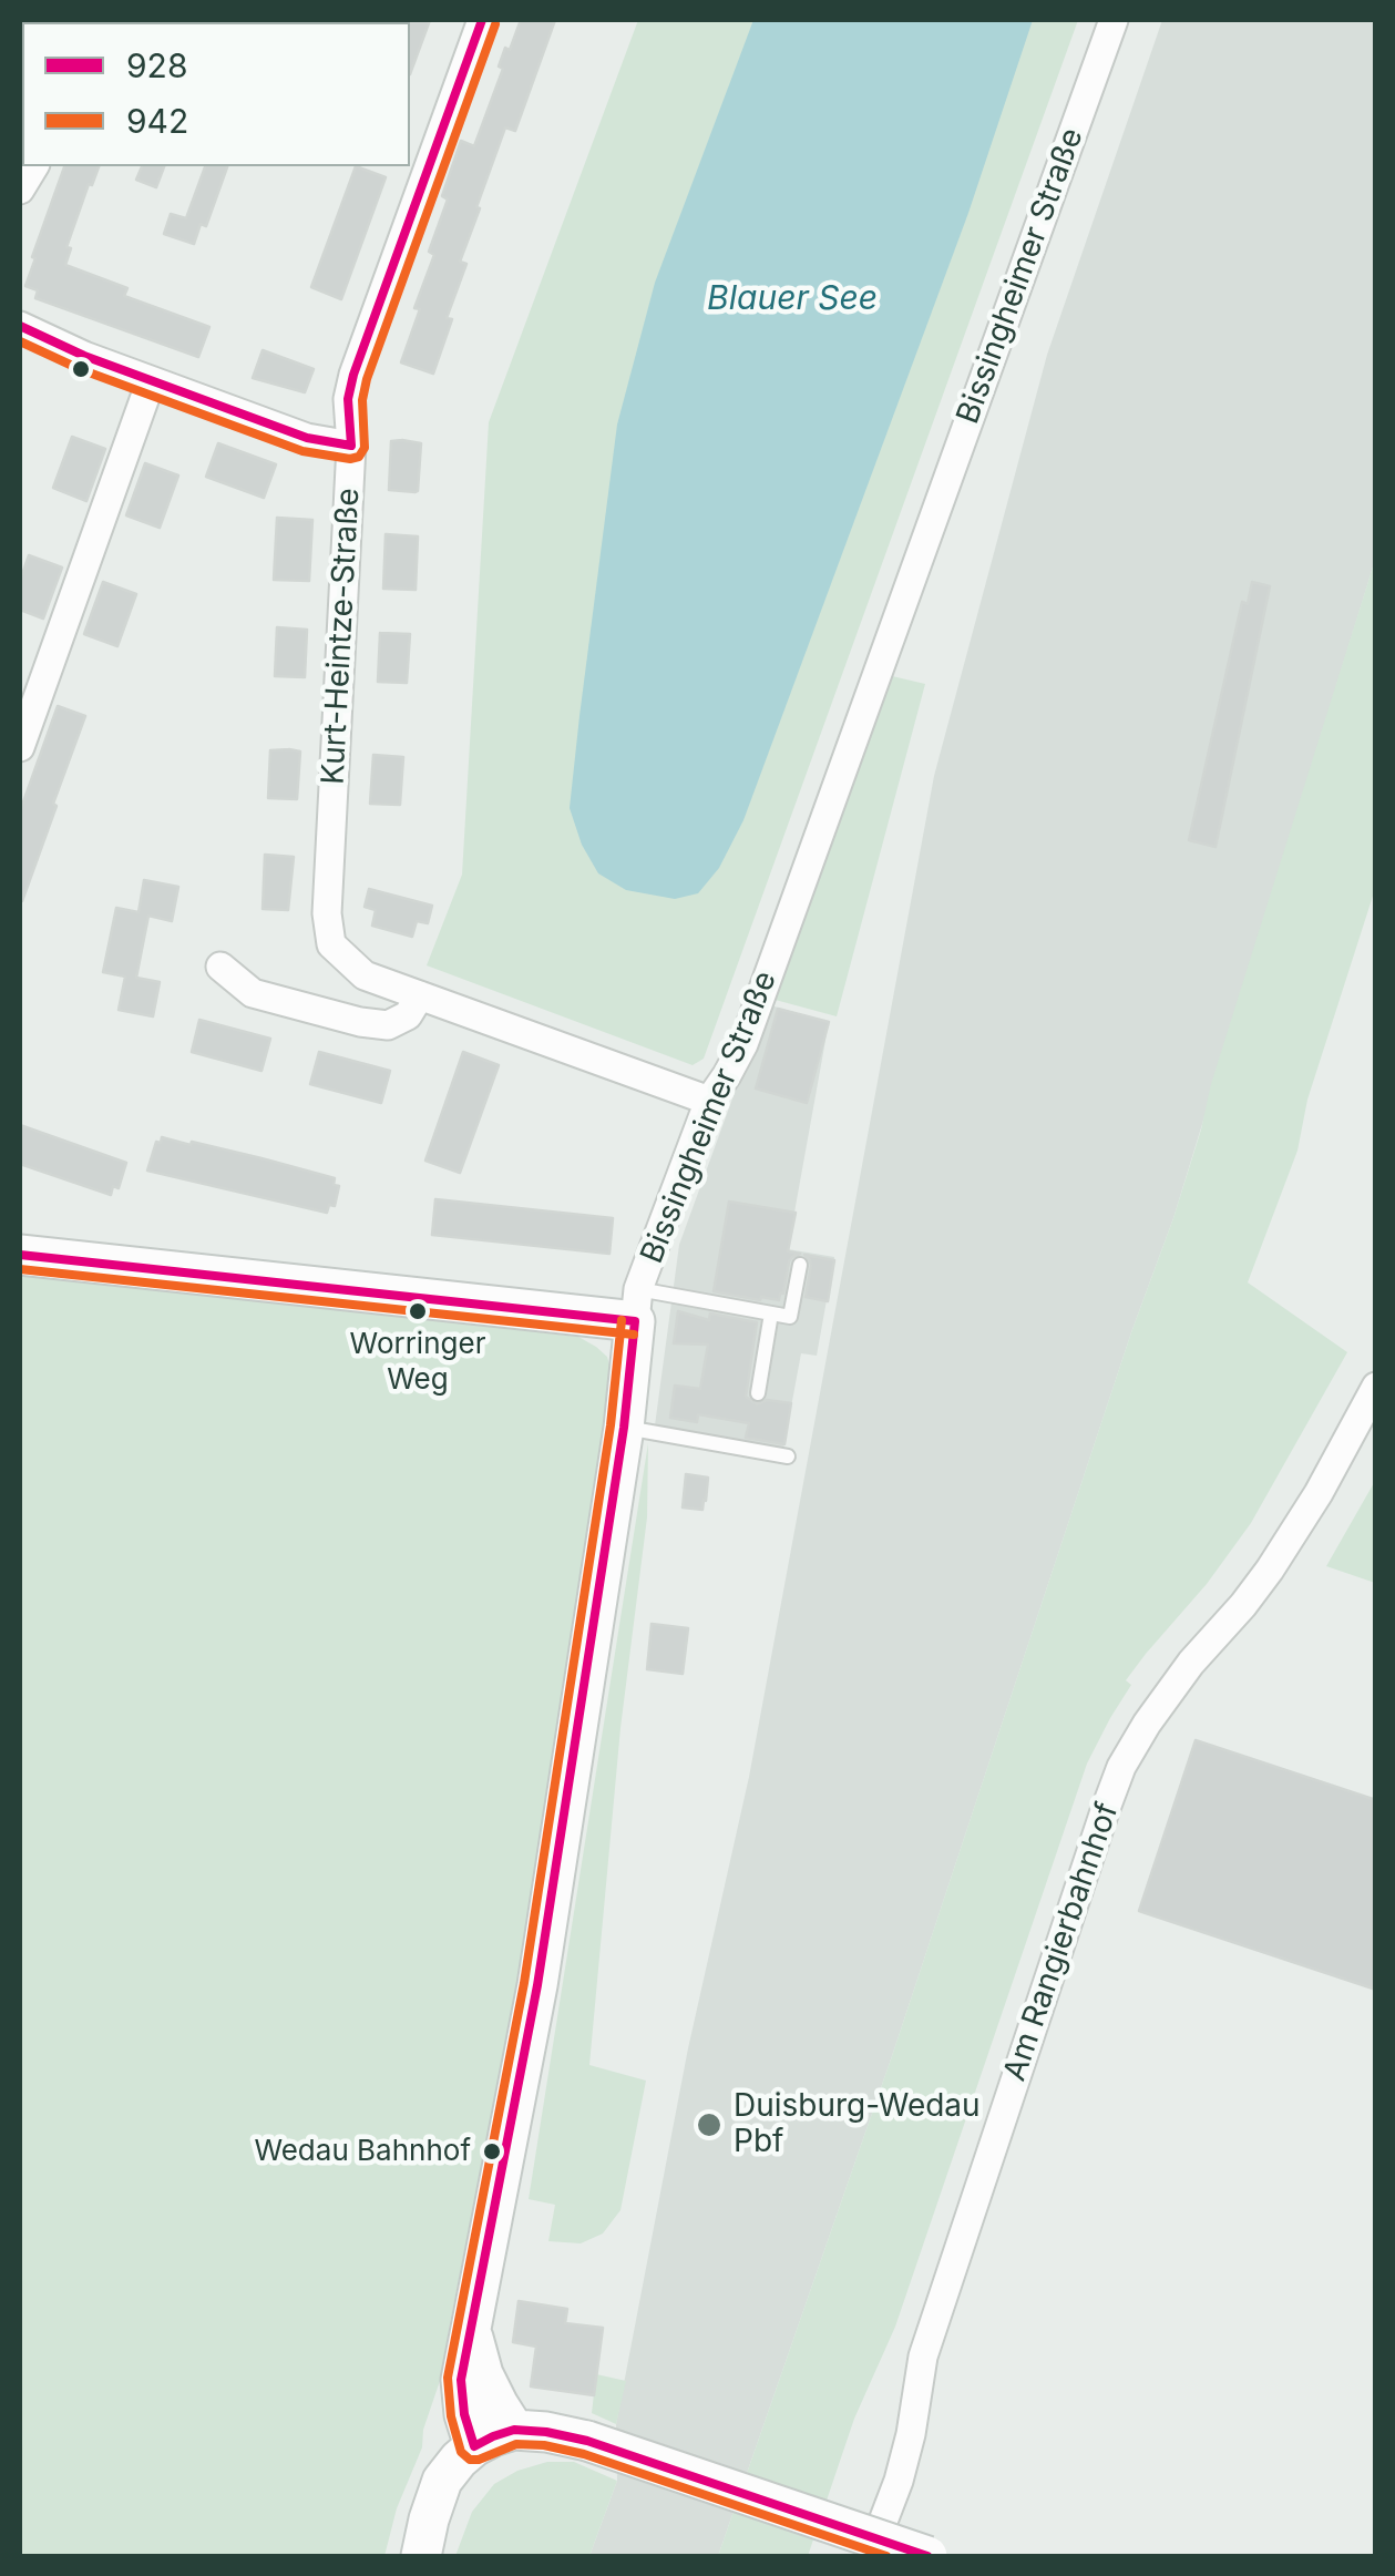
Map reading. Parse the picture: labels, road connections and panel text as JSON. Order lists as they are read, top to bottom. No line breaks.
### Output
{"streets":{"street":["Bissingheimer Straße","Kurt-Heintze-Straße","Am Rangierbahnhof"]},"water":["Blauer See"],"places":["Worringer Weg","Duisburg-Wedau Pbf","Wedau Bahnhof"],"lines":["transit line 928","transit line 942"],"legend":["928","942"]}
